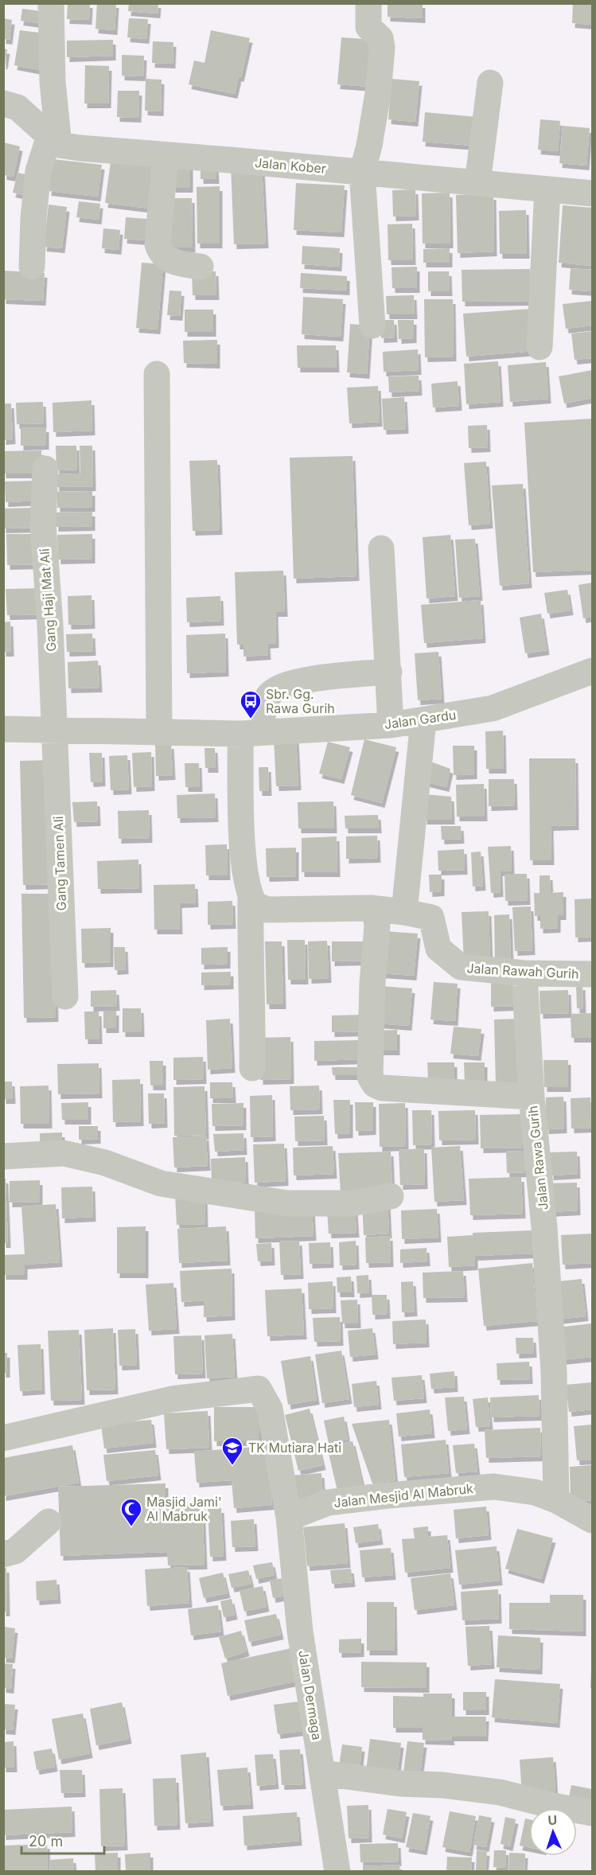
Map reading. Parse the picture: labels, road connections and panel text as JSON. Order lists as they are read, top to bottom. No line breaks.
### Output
{"streets":{"street":["Jalan Kober","Gang Haji Mat Ali","Jalan Gardu","Gang Tamen Ali","Jalan Rawah Gurih","Jalan Rawa Gurih","Jalan Mesjid Al Mabruk","Jalan Dermaga"]},"crossings":[["Gang Haji Mat Ali","Jalan Gardu"],["Gang Haji Mat Ali","Gang Tamen Ali"],["Jalan Gardu","Gang Tamen Ali"],["Jalan Rawah Gurih","Jalan Rawa Gurih"],["Jalan Rawa Gurih","Jalan Mesjid Al Mabruk"],["Jalan Mesjid Al Mabruk","Jalan Dermaga"]],"places":{"bus stop":["Sbr. Gg. Rawa Gurih"],"school or university":["TK Mutiara Hati"],"mosque":["Masjid Jami' Al Mabruk"]},"scale_bar":"20 m","north":"top"}
